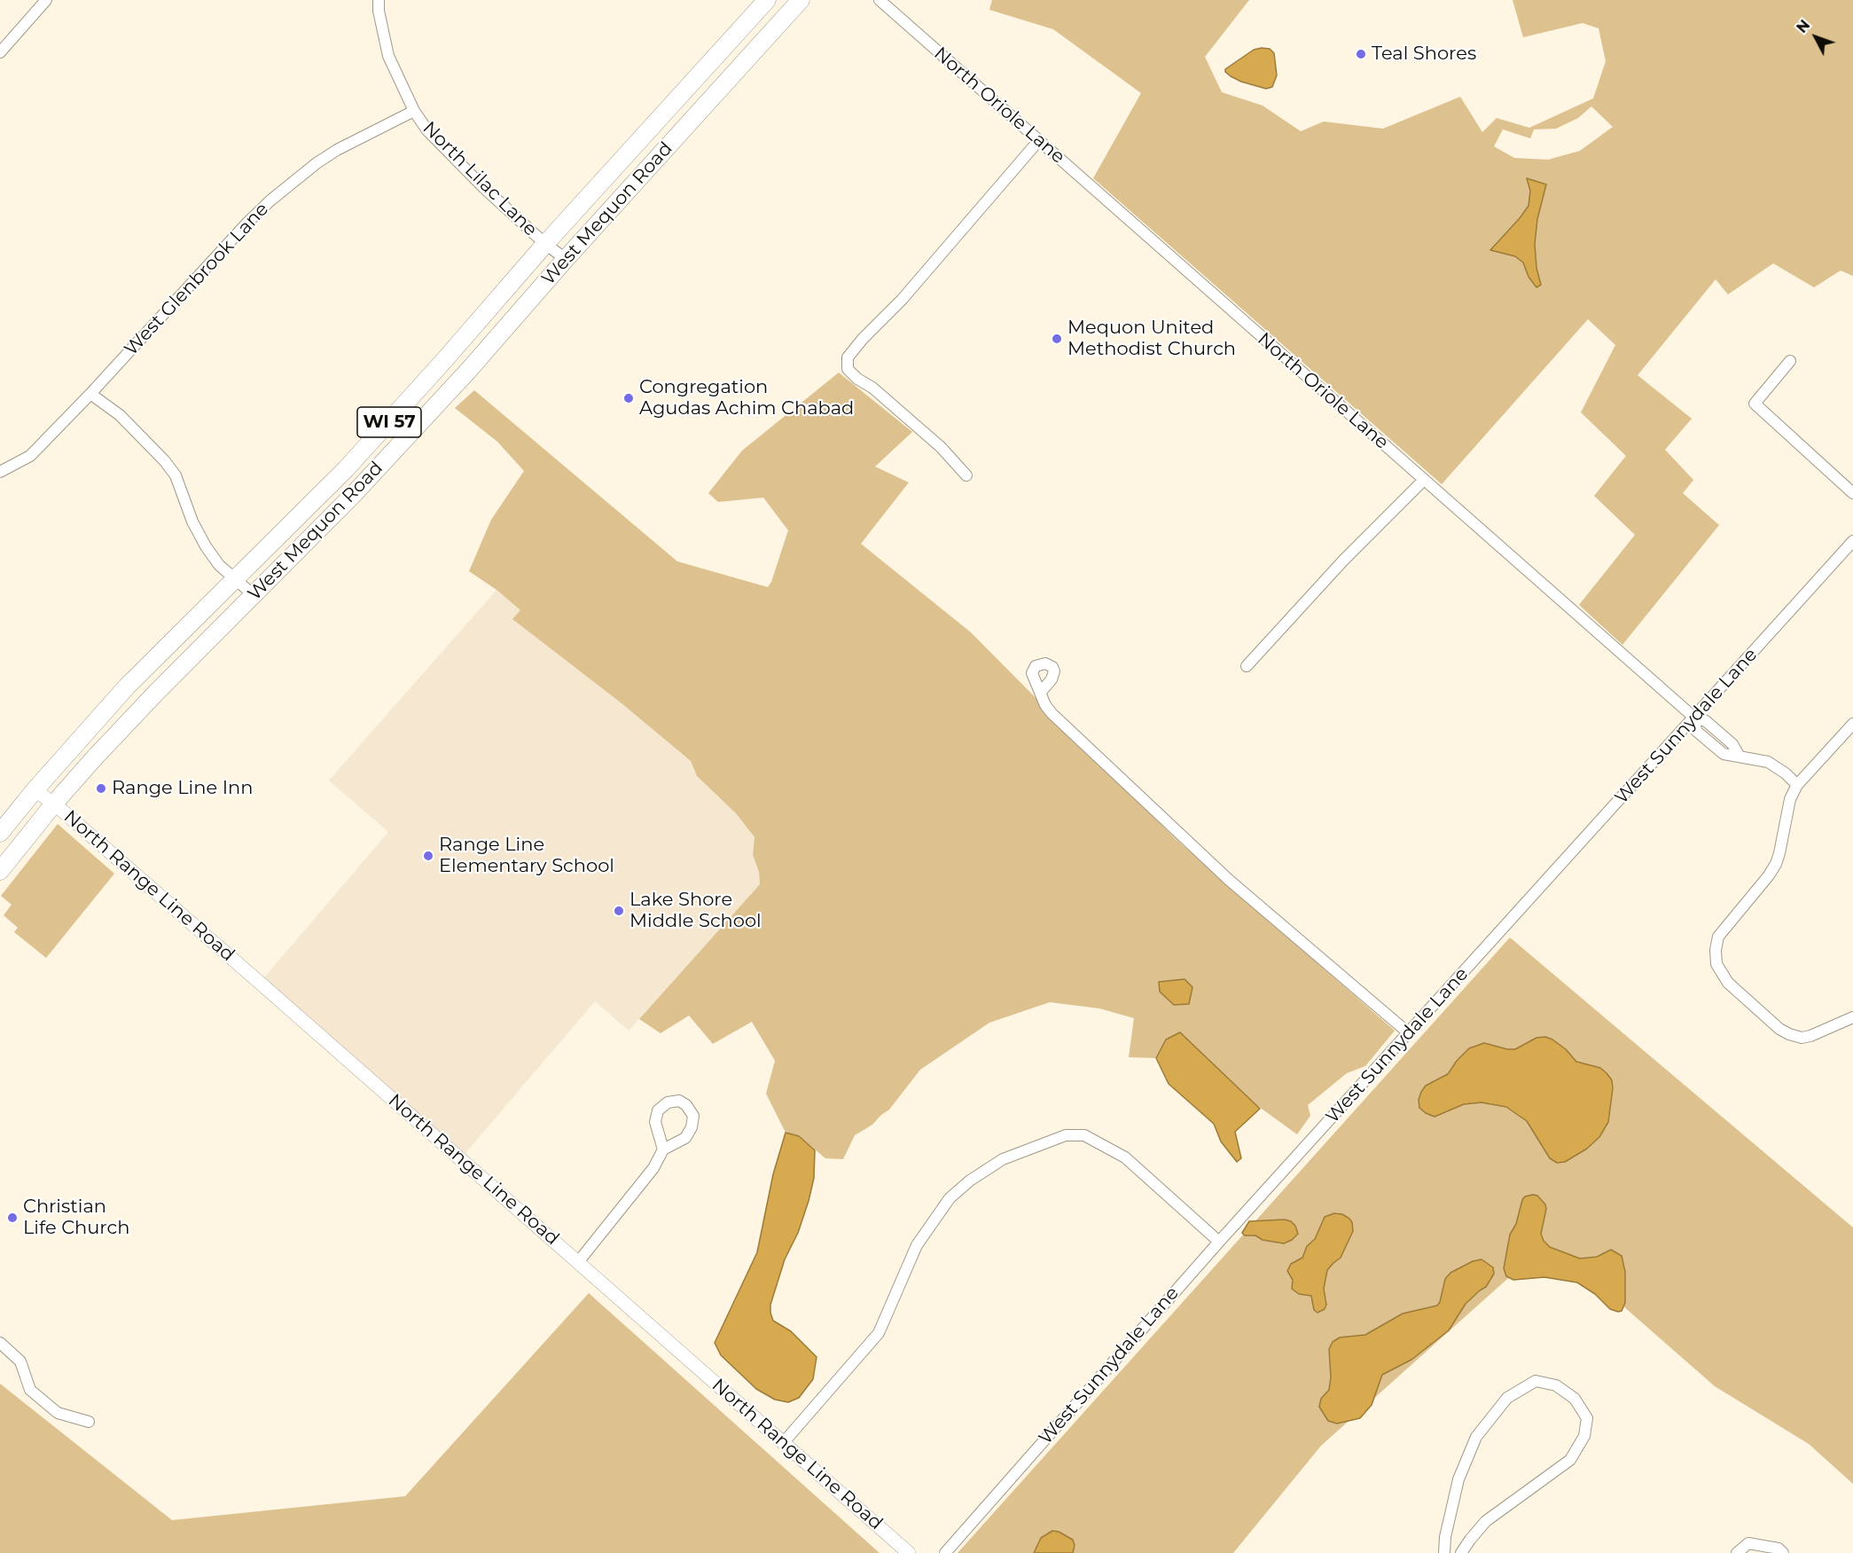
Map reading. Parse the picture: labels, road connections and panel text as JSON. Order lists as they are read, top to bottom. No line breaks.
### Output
{"streets":{"main road":["West Mequon Road","WI 57"],"street":["North Oriole Lane","North Lilac Lane","West Glenbrook Lane","West Sunnydale Lane","North Range Line Road"]},"crossings":[["North Oriole Lane","West Sunnydale Lane"],["North Lilac Lane","West Mequon Road"],["North Lilac Lane","West Glenbrook Lane"],["West Mequon Road","North Range Line Road"]],"places":["Teal Shores","Mequon United Methodist Church","Congregation Agudas Achim Chabad","Range Line Inn","Range Line Elementary School","Lake Shore Middle School","Christian Life Church"],"north":"top left"}
